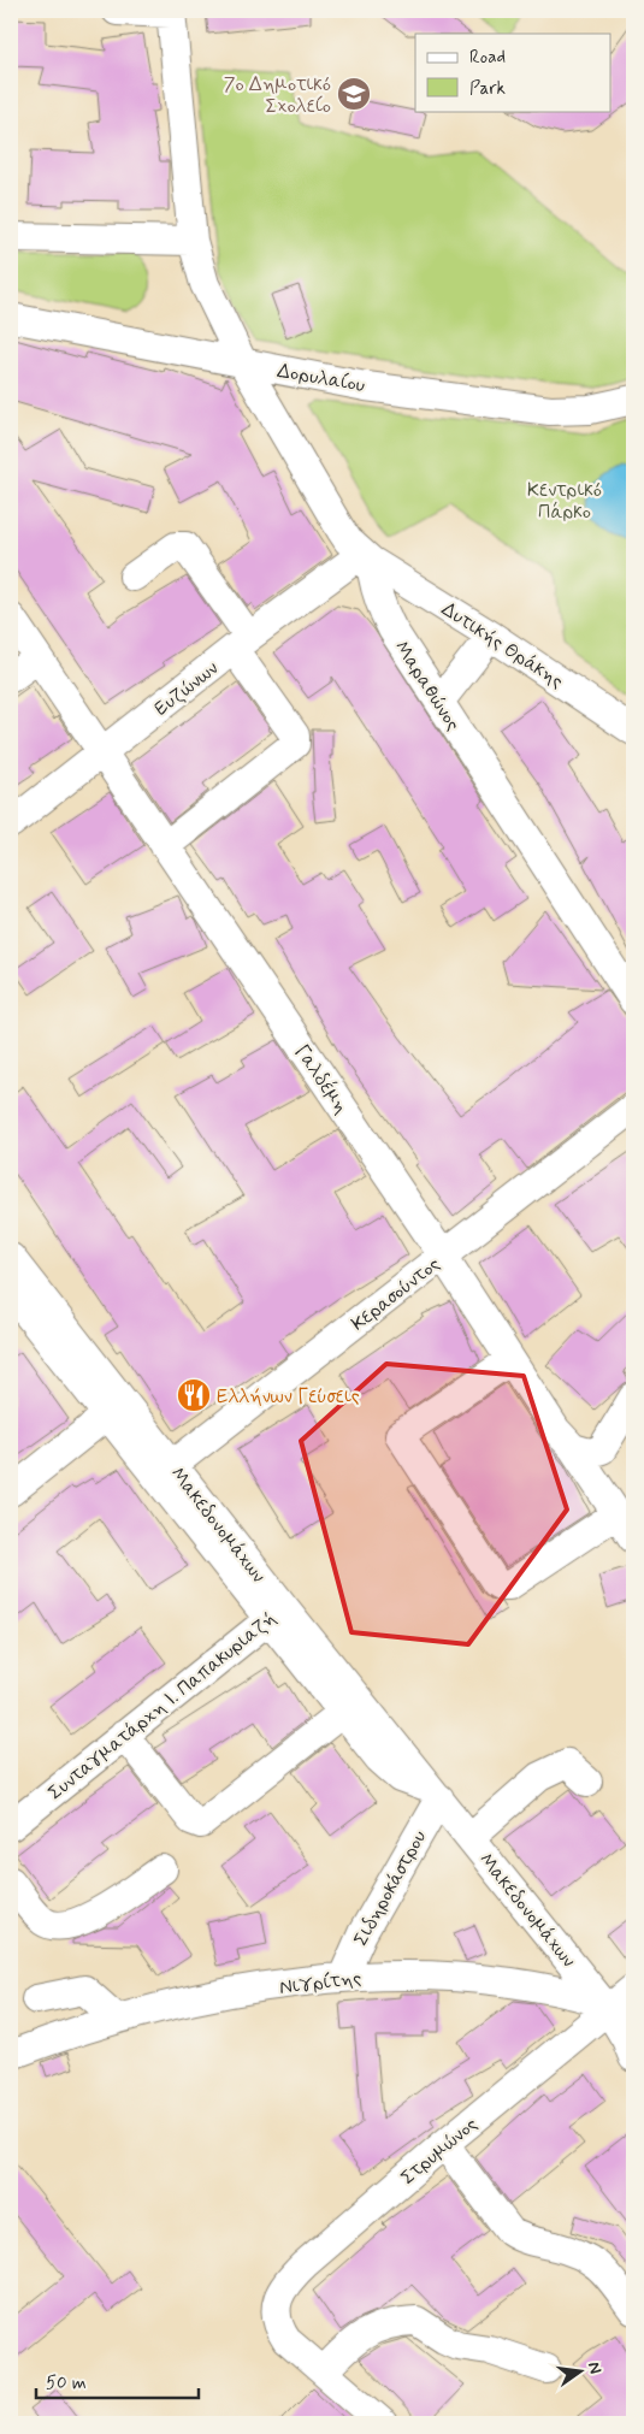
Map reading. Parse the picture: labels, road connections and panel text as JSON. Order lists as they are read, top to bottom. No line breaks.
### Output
{"streets":{"street":["Δορυλαίου","Δυτικής Θράκης","Μαραθώνος","Ευζώνων","Γαλδέμη","Κερασούντος","Μακεδονομάχων","Συνταγματάρχη Ι. Παπακυριαζή","Σιδηροκάστρου","Νιγρίτης","Στρυμώνος"]},"crossings":[["Δυτικής Θράκης","Μαραθώνος"],["Δυτικής Θράκης","Ευζώνων"],["Μαραθώνος","Ευζώνων"],["Ευζώνων","Γαλδέμη"],["Γαλδέμη","Κερασούντος"],["Κερασούντος","Μακεδονομάχων"],["Μακεδονομάχων","Συνταγματάρχη Ι. Παπακυριαζή"],["Μακεδονομάχων","Σιδηροκάστρου"],["Μακεδονομάχων","Νιγρίτης"],["Μακεδονομάχων","Στρυμώνος"],["Σιδηροκάστρου","Νιγρίτης"],["Νιγρίτης","Στρυμώνος"]],"parks":["Κεντρικό Πάρκο"],"places":{"school or university":["7ο Δημοτικό Σχολείο"],"restaurant":["Ελλήνων Γεύσεις"]},"legend":["Road","Park"],"scale_bar":"50 m","north":"right"}
